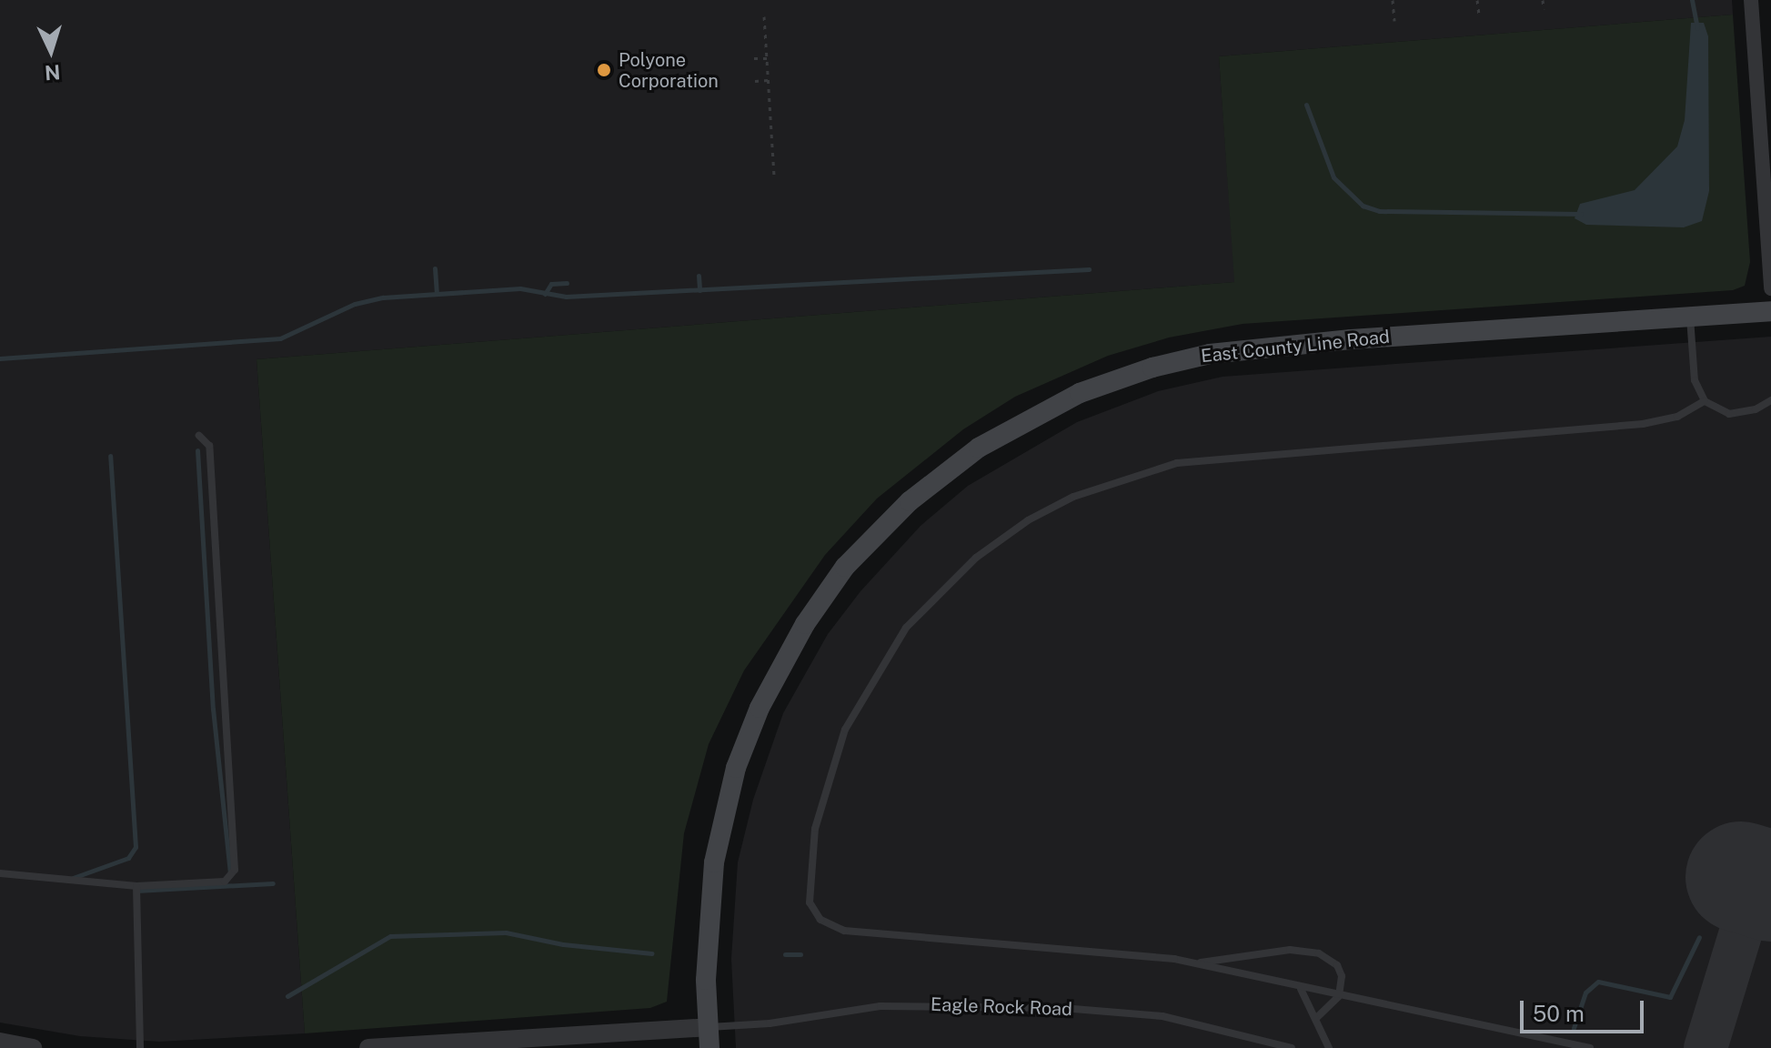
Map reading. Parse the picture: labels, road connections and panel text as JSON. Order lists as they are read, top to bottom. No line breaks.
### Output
{"streets":{"main road":["East County Line Road"],"lane":["Eagle Rock Road"]},"crossings":[["East County Line Road","Eagle Rock Road"]],"places":["Polyone Corporation"],"scale_bar":"50 m","north":"bottom"}
